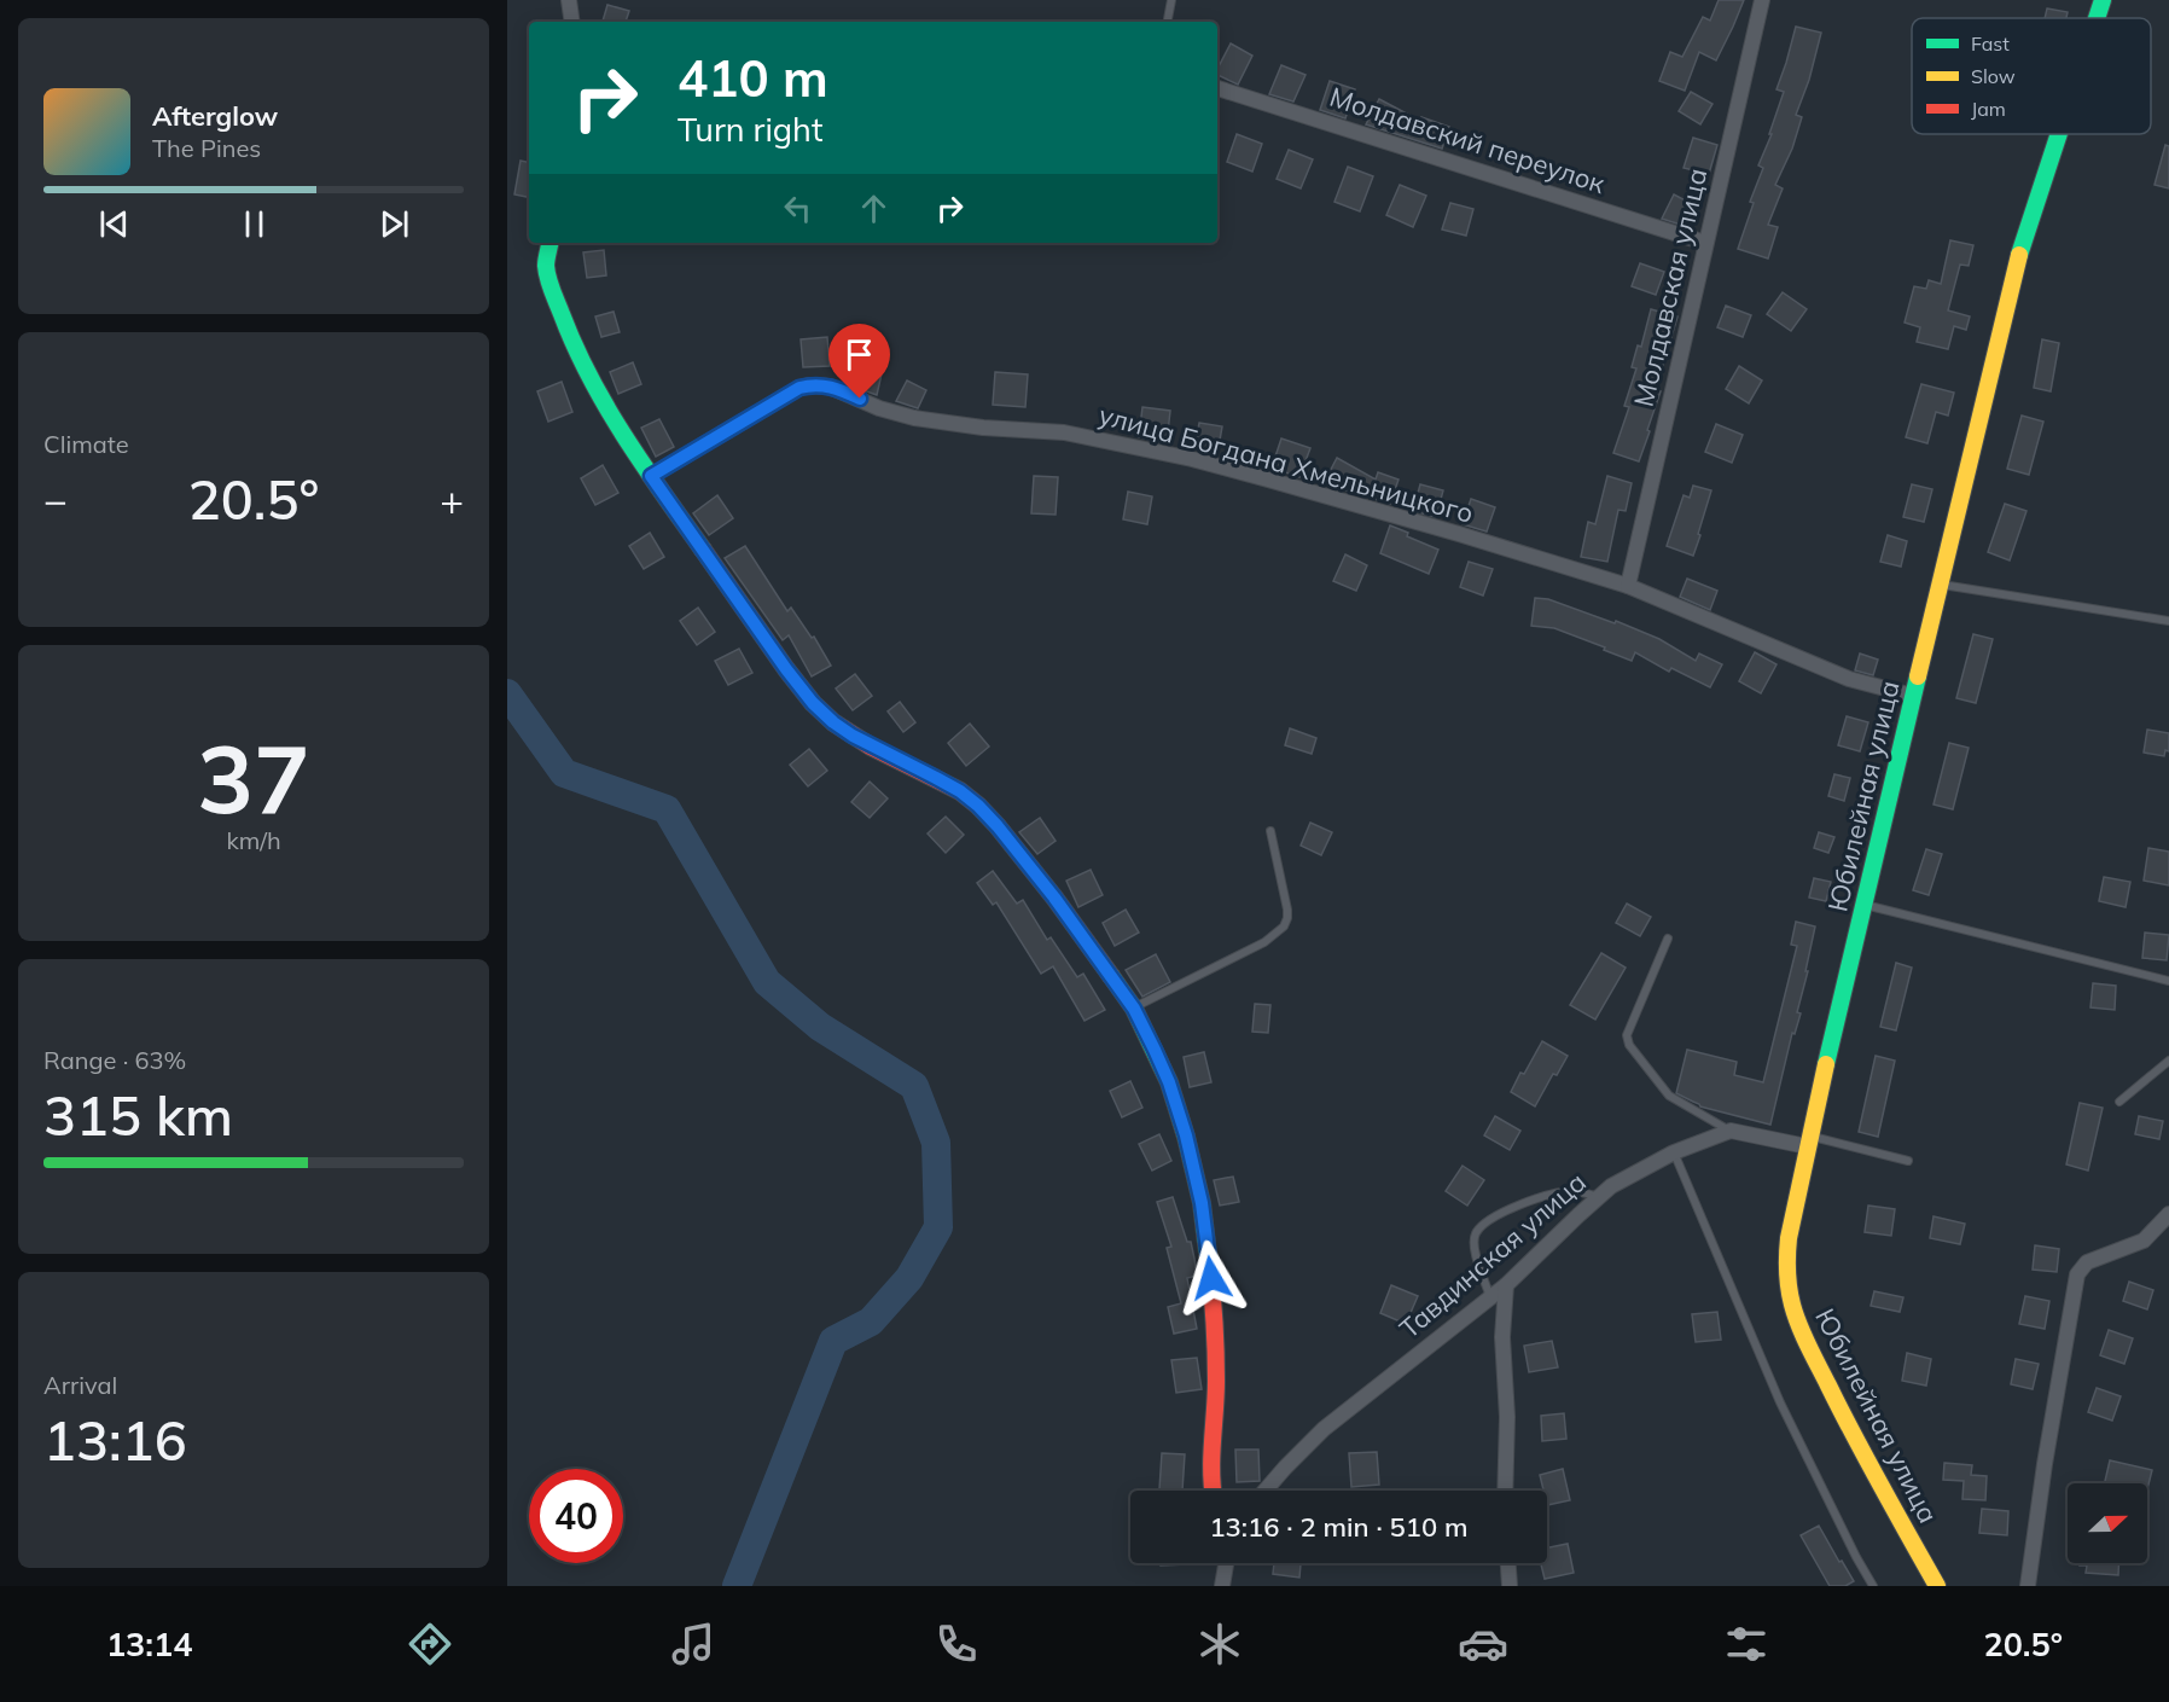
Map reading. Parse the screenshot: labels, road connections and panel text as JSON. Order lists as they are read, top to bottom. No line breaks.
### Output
{"streets":{"street":["Молдавский переулок","Молдавская улица","улица Богдана Хмельницкого","Юбилейная улица","Тавдинская улица"]},"crossings":[["Молдавский переулок","Молдавская улица"],["Молдавская улица","улица Богдана Хмельницкого"],["улица Богдана Хмельницкого","Юбилейная улица"]],"legend":["Fast","Slow","Jam"],"north":"right","page":{"turn":["410 m","Turn right"],"song":["Afterglow","The Pines"],"tile":["Climate",["37","km/h"],["Range · 63%","315 km"],["Arrival","13:16"]],"heat":["−","20.5°","+"],"limit":"40","trip":"13:16 · 2 min · 510 m","tabs":["13:14","20.5°"]}}
